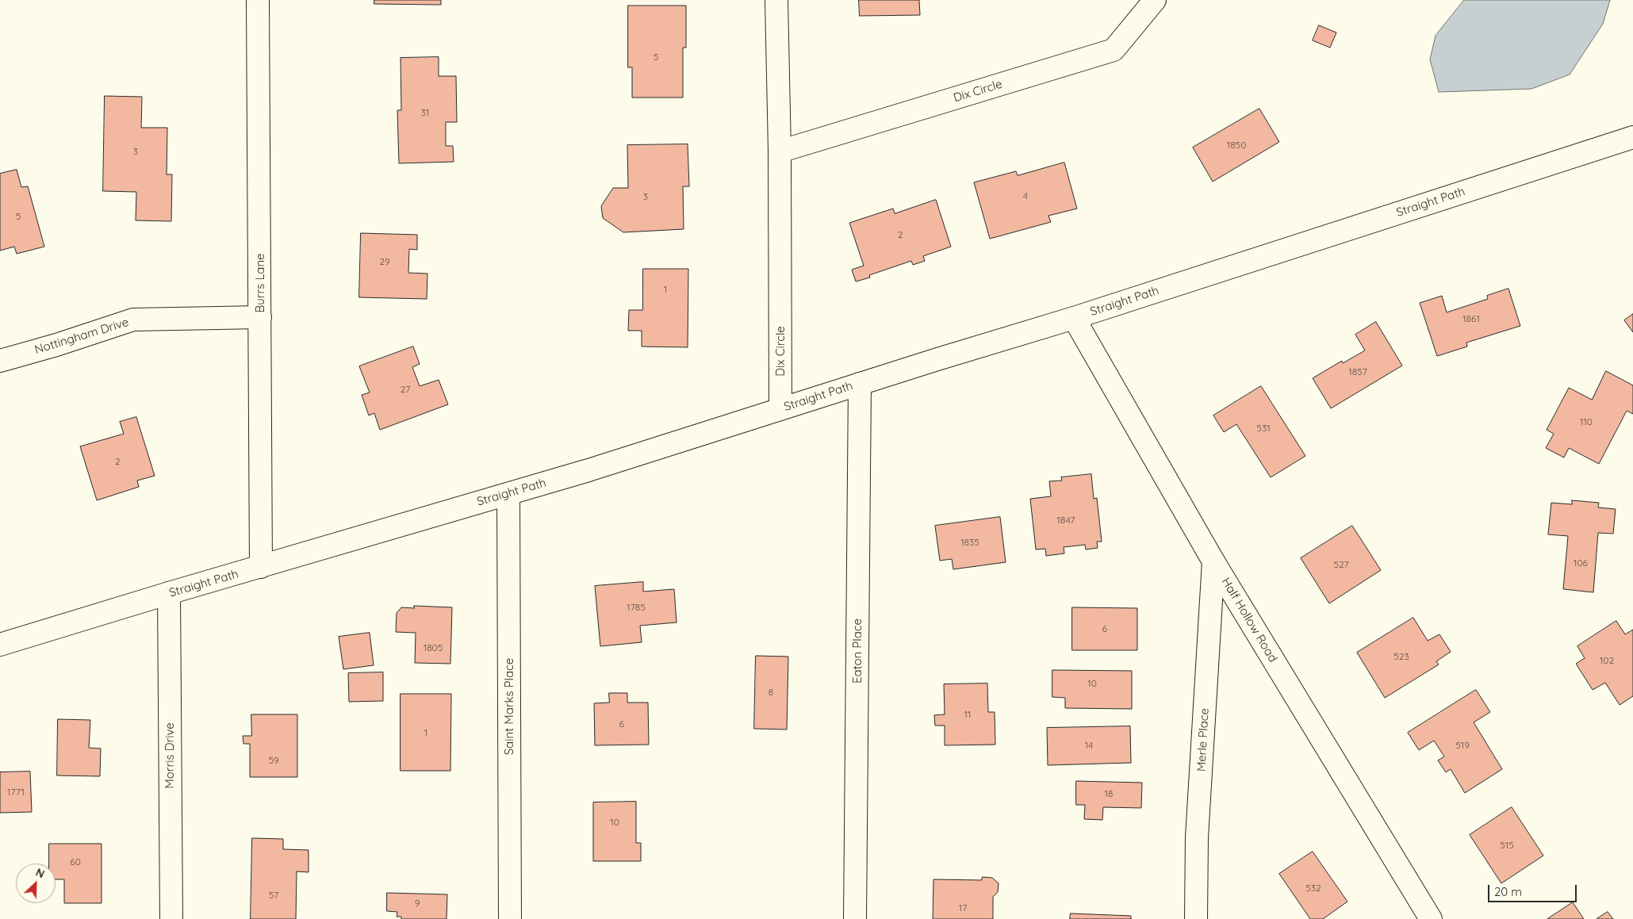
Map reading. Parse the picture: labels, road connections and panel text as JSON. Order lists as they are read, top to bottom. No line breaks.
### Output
{"streets":{"street":["Dix Circle","Straight Path","Burrs Lane","Nottingham Drive","Half Hollow Road","Eaton Place","Saint Marks Place","Merle Place","Morris Drive"]},"crossings":[["Dix Circle","Straight Path"],["Straight Path","Burrs Lane"],["Straight Path","Half Hollow Road"],["Straight Path","Eaton Place"],["Straight Path","Saint Marks Place"],["Straight Path","Morris Drive"],["Burrs Lane","Nottingham Drive"],["Half Hollow Road","Merle Place"]],"house_numbers":["5","31","1850","3","4","3","5","2","29","1","1861","1857","27","110","531","2","1847","1835","106","527","1785","6","1805","523","102","10","8","11","6","1","14","519","59","1771","18","10","515","60","532","57","9","17"],"scale_bar":"20 m","north":"top right"}
